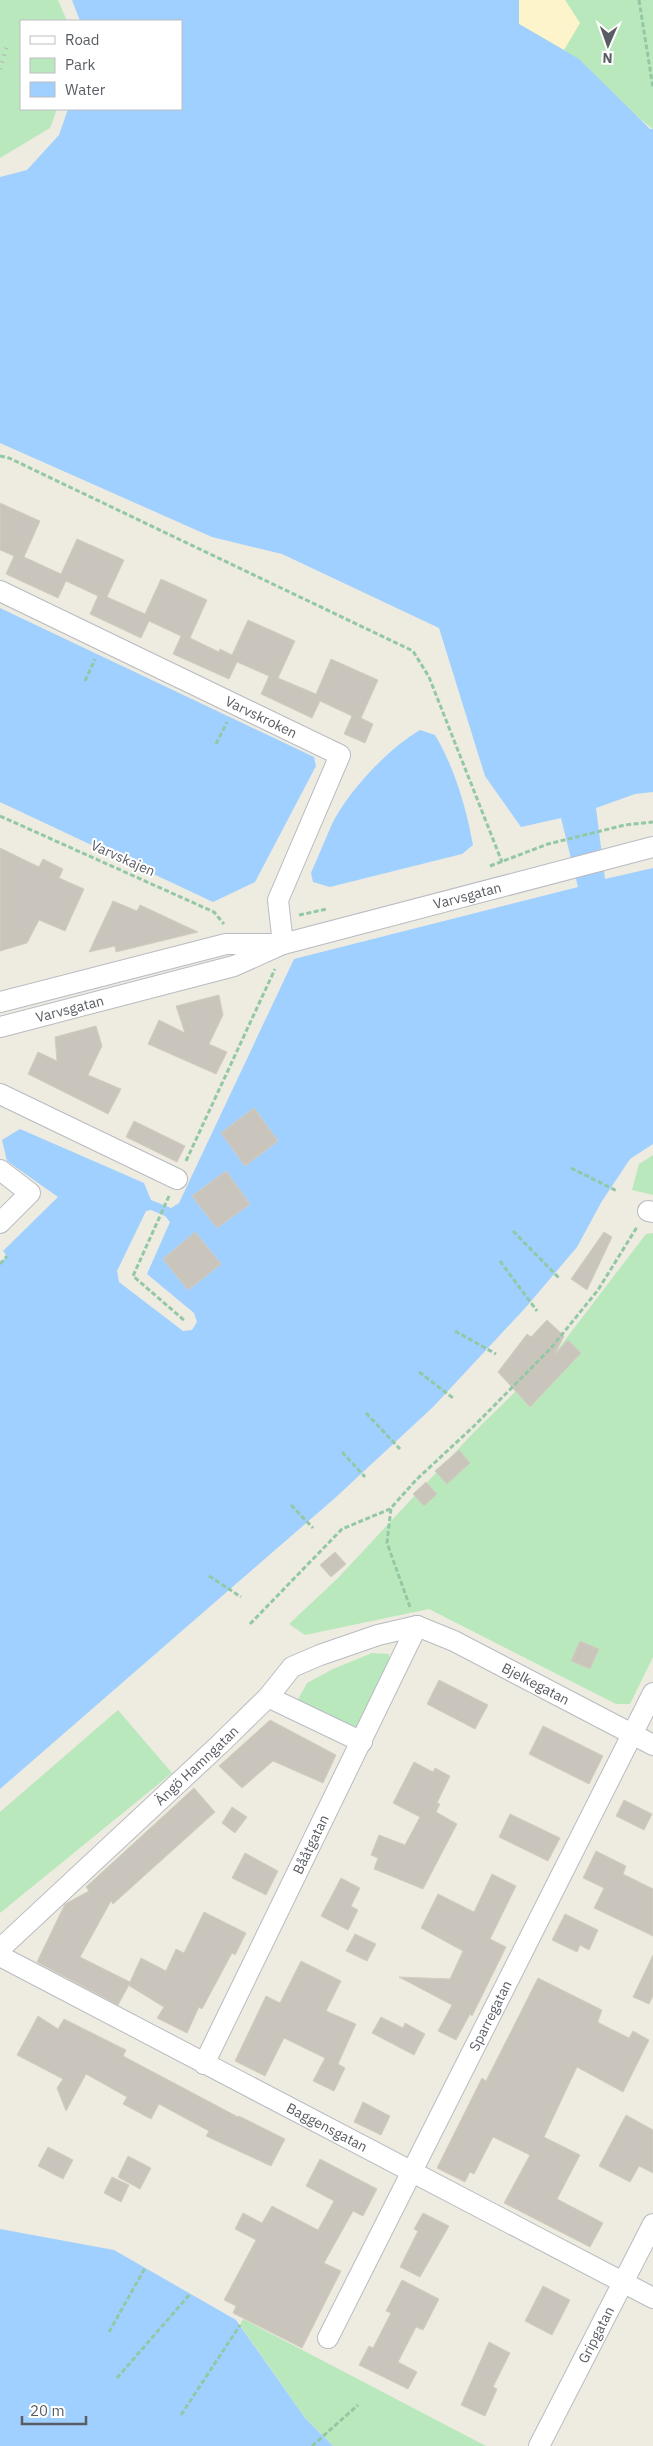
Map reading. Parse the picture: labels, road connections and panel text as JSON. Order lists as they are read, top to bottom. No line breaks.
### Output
{"streets":{"street":["Varvskroken","Varvsgatan","Bjelkegatan","Ängö Hamngatan","Bååtgatan","Sparregatan","Baggensgatan","Gripgatan"],"path":["Varvskajen"]},"crossings":[["Varvskroken","Varvsgatan"],["Bjelkegatan","Ängö Hamngatan"],["Bjelkegatan","Bååtgatan"],["Bjelkegatan","Sparregatan"],["Ängö Hamngatan","Bååtgatan"],["Bååtgatan","Baggensgatan"],["Sparregatan","Baggensgatan"],["Baggensgatan","Gripgatan"]],"legend":["Road","Park","Water"],"scale_bar":"20 m","north":"bottom"}
